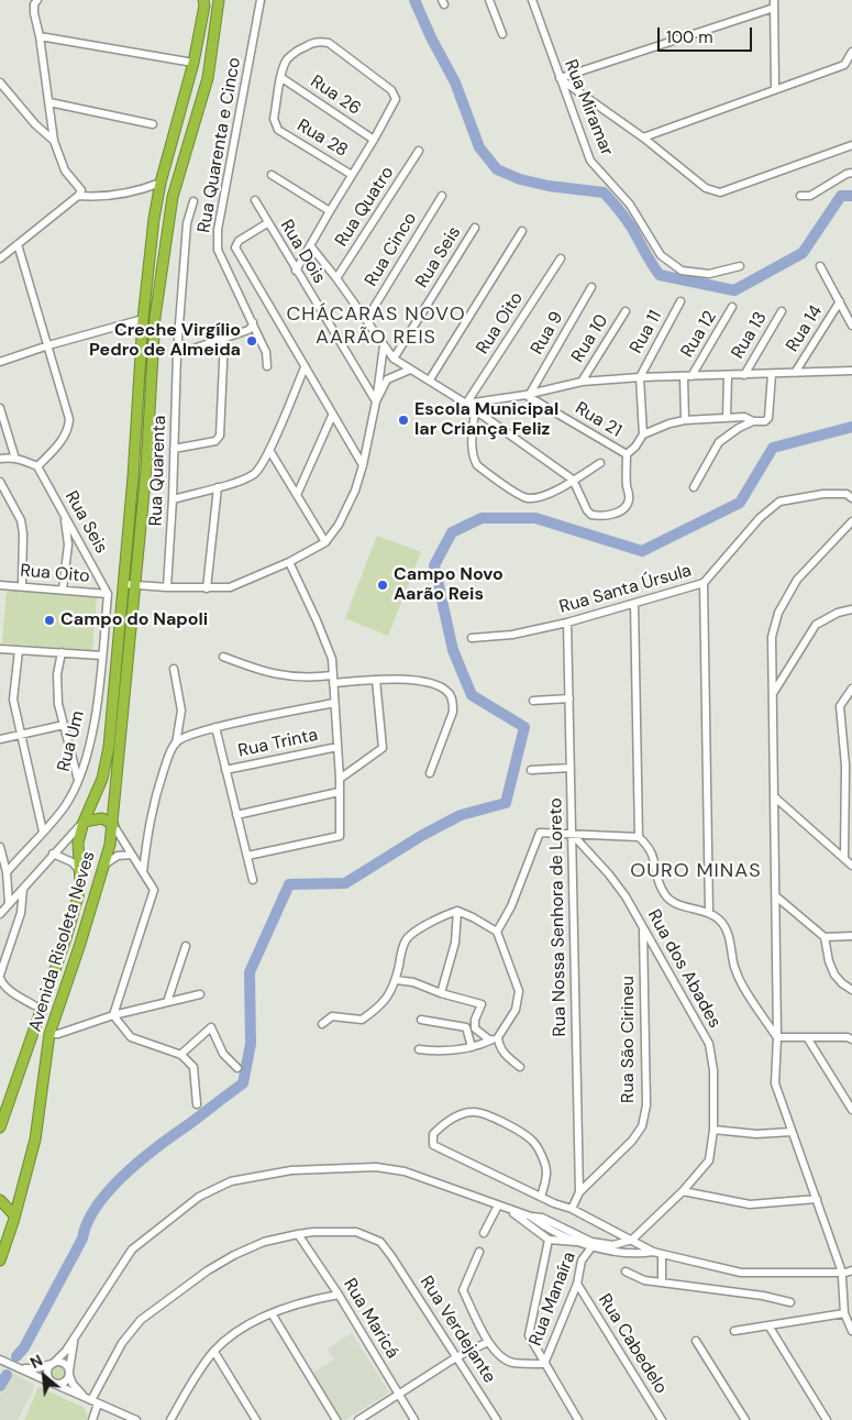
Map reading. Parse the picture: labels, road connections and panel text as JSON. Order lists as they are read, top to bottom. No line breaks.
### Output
{"streets":{"highway":["Avenida Risoleta Neves"],"street":["Rua 26","Rua Miramar","Rua 28","Rua Quarenta e Cinco","Rua Quatro","Rua Cinco","Rua Dois","Rua Seis","Rua Oito","Rua 14","Rua 11","Rua 9","Rua 12","Rua 13","Rua 10","Rua 21","Rua Quarenta","Rua Santa Úrsula","Rua Um","Rua Trinta","Rua Nossa Senhora de Loreto","Rua dos Abades","Rua São Cirineu","Rua Manaíra","Rua Maricá","Rua Verdejante","Rua Cabedelo"]},"crossings":[["Rua 26","Rua 28"],["Rua Seis","Rua Oito"],["Rua Seis","Rua Um"],["Rua Oito","Rua Um"],["Rua 9","Rua 21"],["Rua Santa Úrsula","Rua Nossa Senhora de Loreto"],["Rua Nossa Senhora de Loreto","Rua dos Abades"],["Rua Nossa Senhora de Loreto","Rua São Cirineu"],["Rua dos Abades","Rua São Cirineu"],["Rua Manaíra","Rua Cabedelo"],["Rua Maricá","Rua Verdejante"]],"districts":["CHÁCARAS NOVO AARÃO REIS","OURO MINAS"],"places":["Creche Virgílio Pedro de Almeida","Escola Municipal lar Criança Feliz","Campo Novo Aarão Reis","Campo do Napoli"],"scale_bar":"100 m","north":"top left"}
